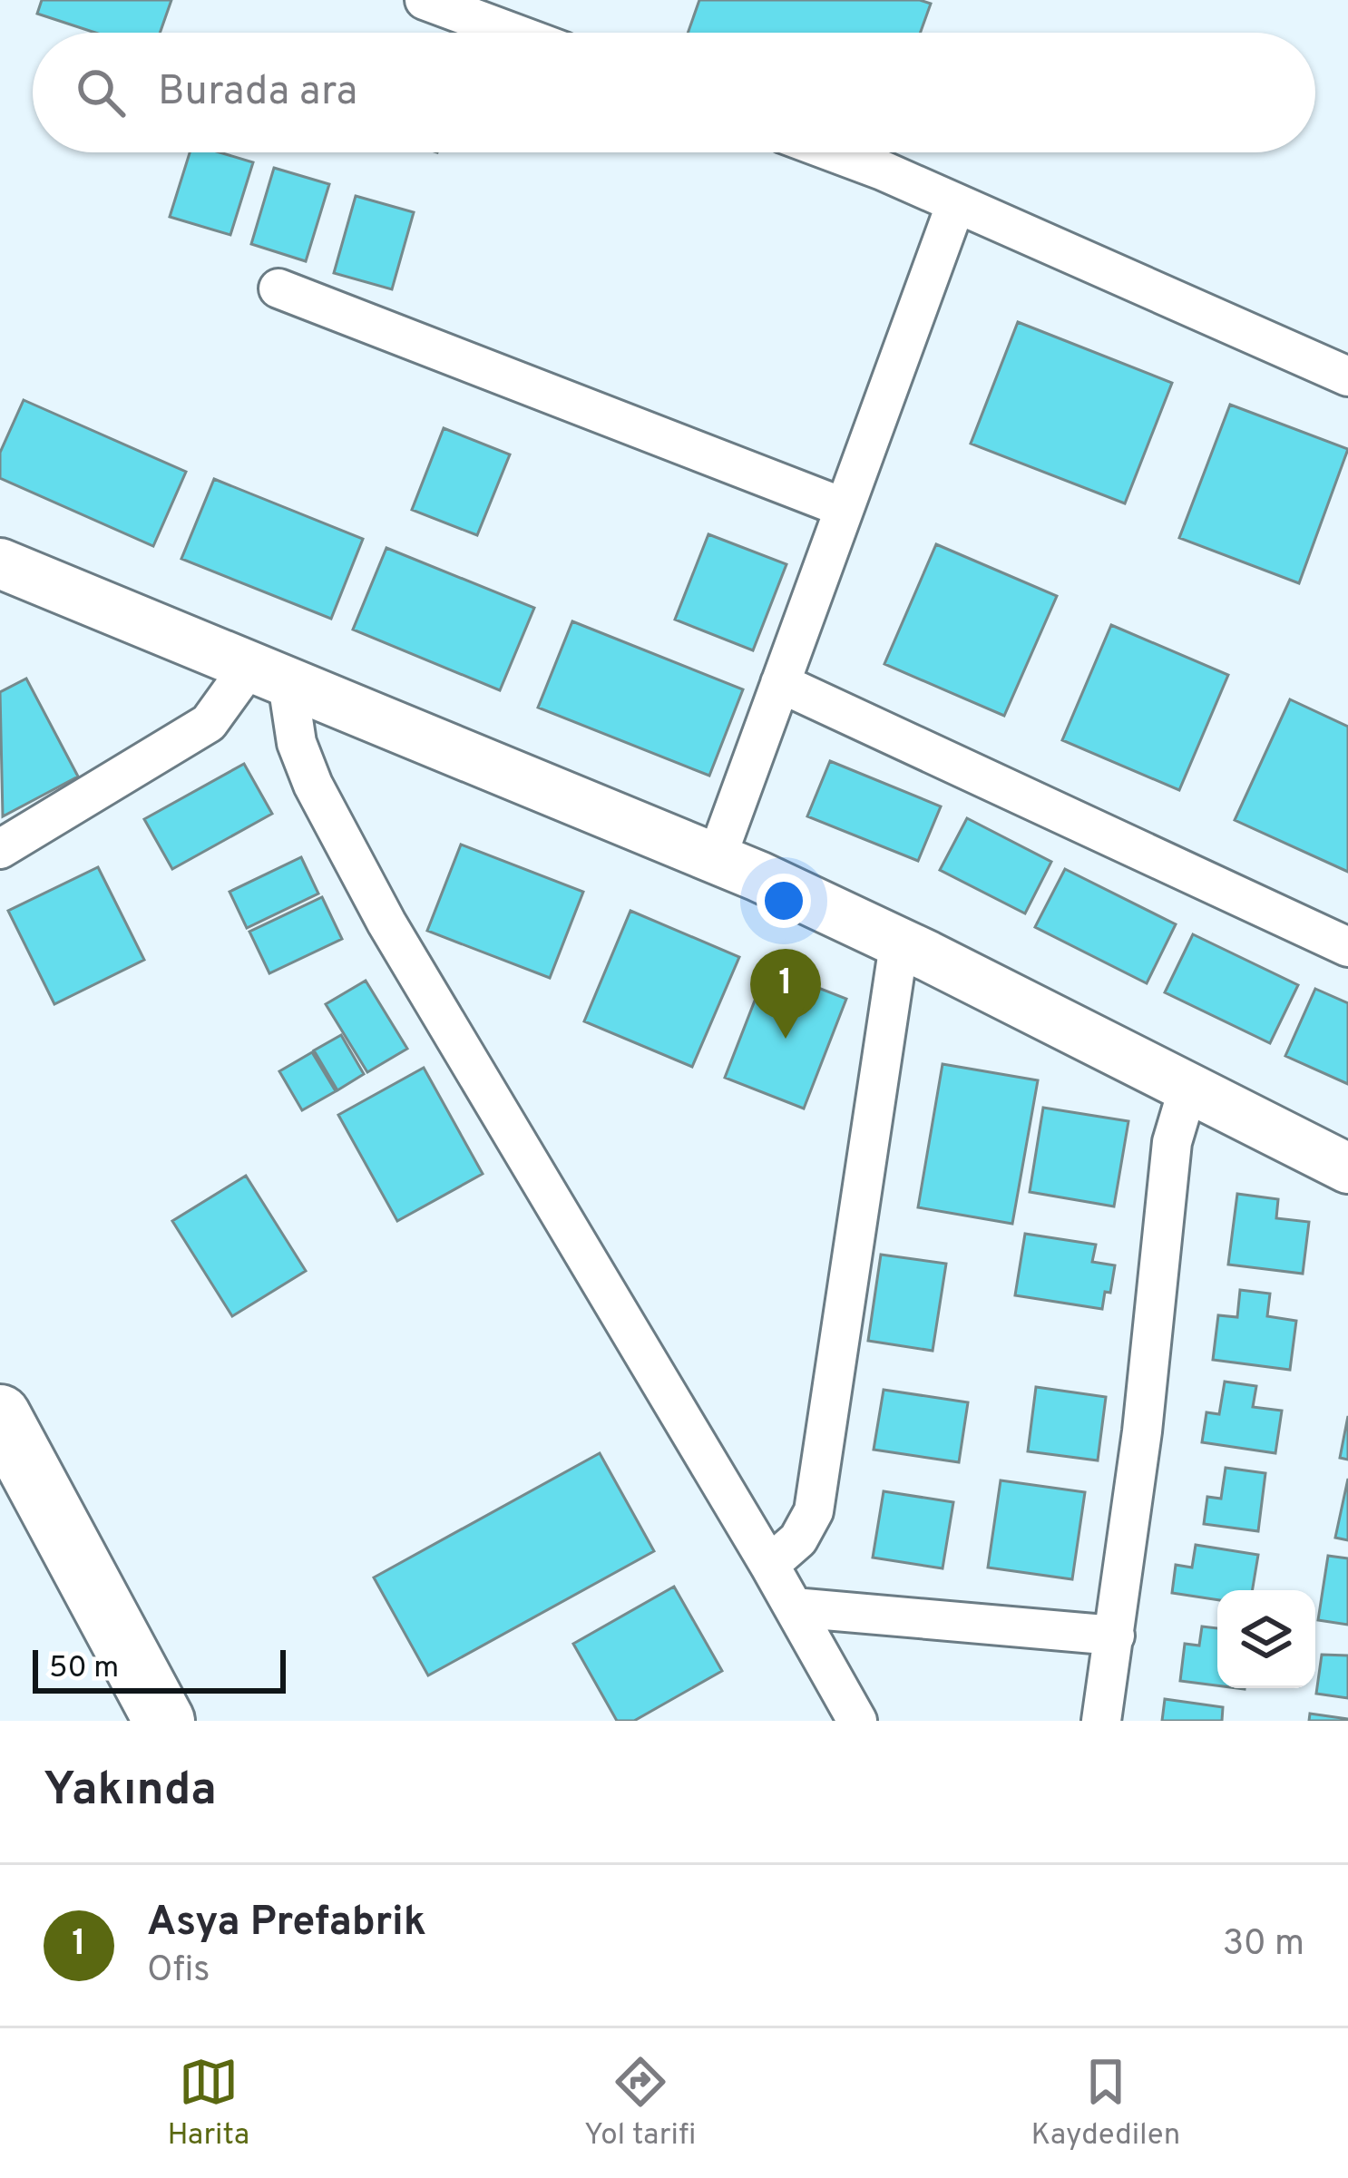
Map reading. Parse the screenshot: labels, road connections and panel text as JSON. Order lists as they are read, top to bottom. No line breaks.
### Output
{"scale_bar":"50 m","page":{"search":"Burada ara","pins":"1","scale":"50 m","heading":"Yakında","list":[{"mark":"1","name":"Asya Prefabrik","note":"Ofis","value":"30 m"}],"nav":["Harita","Yol tarifi","Kaydedilen"]}}
